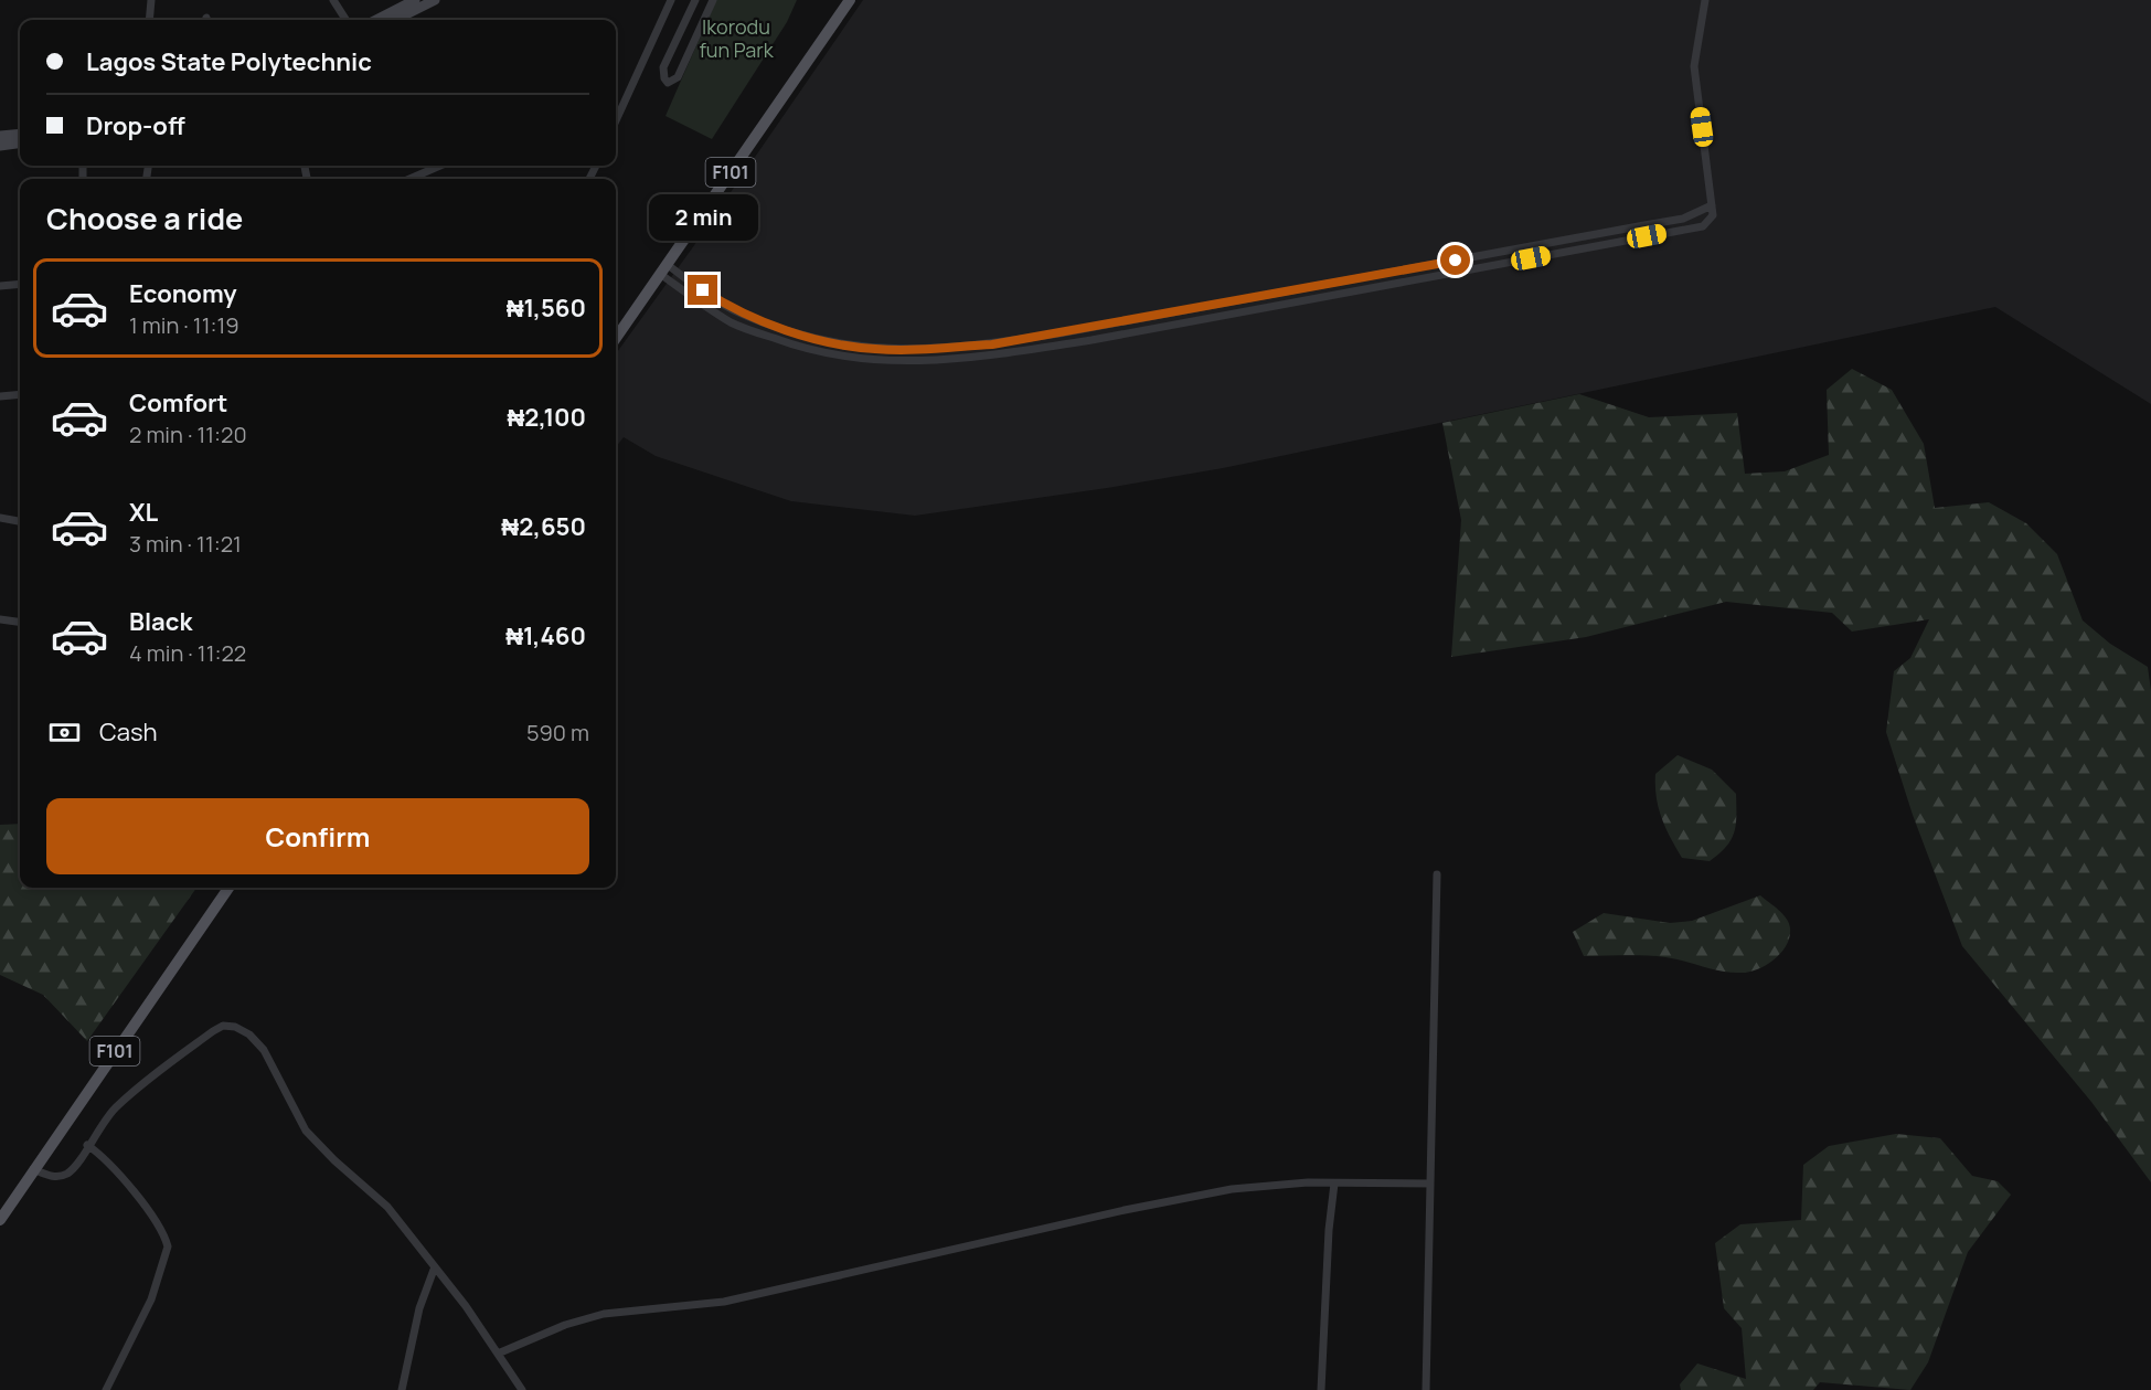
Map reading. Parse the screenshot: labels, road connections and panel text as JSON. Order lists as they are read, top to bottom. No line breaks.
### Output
{"streets":{"main road":["F101"]},"parks":["Ikorodu fun Park"],"page":{"banner":["Lagos State Polytechnic","Drop-off"],"heading":"Choose a ride","bubble":"2 min","list":[{"name":"Economy","note":"1 min · 11:19","value":"₦1,560"},{"name":"Comfort","note":"2 min · 11:20","value":"₦2,100"},{"name":"XL","note":"3 min · 11:21","value":"₦2,650"},{"name":"Black","note":"4 min · 11:22","value":"₦1,460"}],"pay":["Cash","590 m"],"buttons":"Confirm"}}
